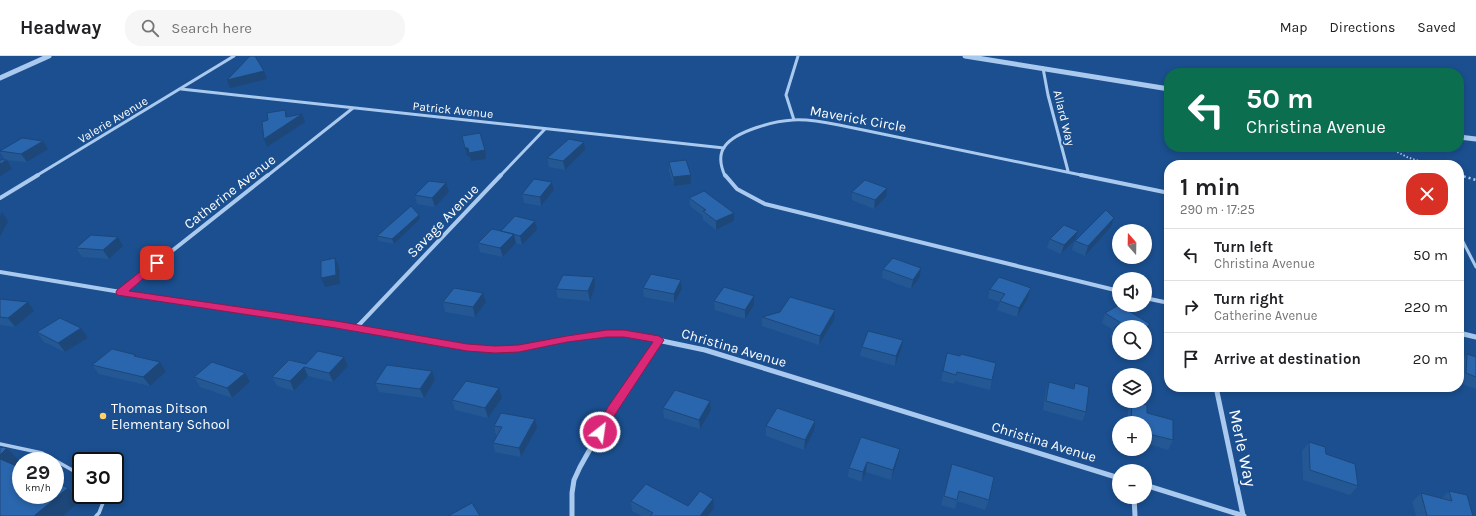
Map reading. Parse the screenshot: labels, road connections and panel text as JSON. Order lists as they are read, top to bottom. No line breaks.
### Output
{"streets":{"street":["Patrick Avenue","Allard Way","Maverick Circle","Valerie Avenue","Catherine Avenue","Savage Avenue","Christina Avenue","Merle Way"]},"crossings":[["Patrick Avenue","Maverick Circle"],["Patrick Avenue","Valerie Avenue"],["Patrick Avenue","Catherine Avenue"],["Patrick Avenue","Savage Avenue"],["Allard Way","Maverick Circle"],["Catherine Avenue","Christina Avenue"],["Savage Avenue","Christina Avenue"]],"places":["Thomas Ditson Elementary School"],"north":"top","page":{"header":"Headway","search":"Search here","nav":["Map","Directions","Saved"],"turn":["50 m","Christina Avenue"],"heading":["1 min","290 m · 17:25"],"map_buttons":["+","−"],"list":[{"name":"Turn left","note":"Christina Avenue","value":"50 m"},{"name":"Turn right","note":"Catherine Avenue","value":"220 m"},{"name":"Arrive at destination","value":"20 m"}],"speed":"29 km/h","limit":"30"}}
